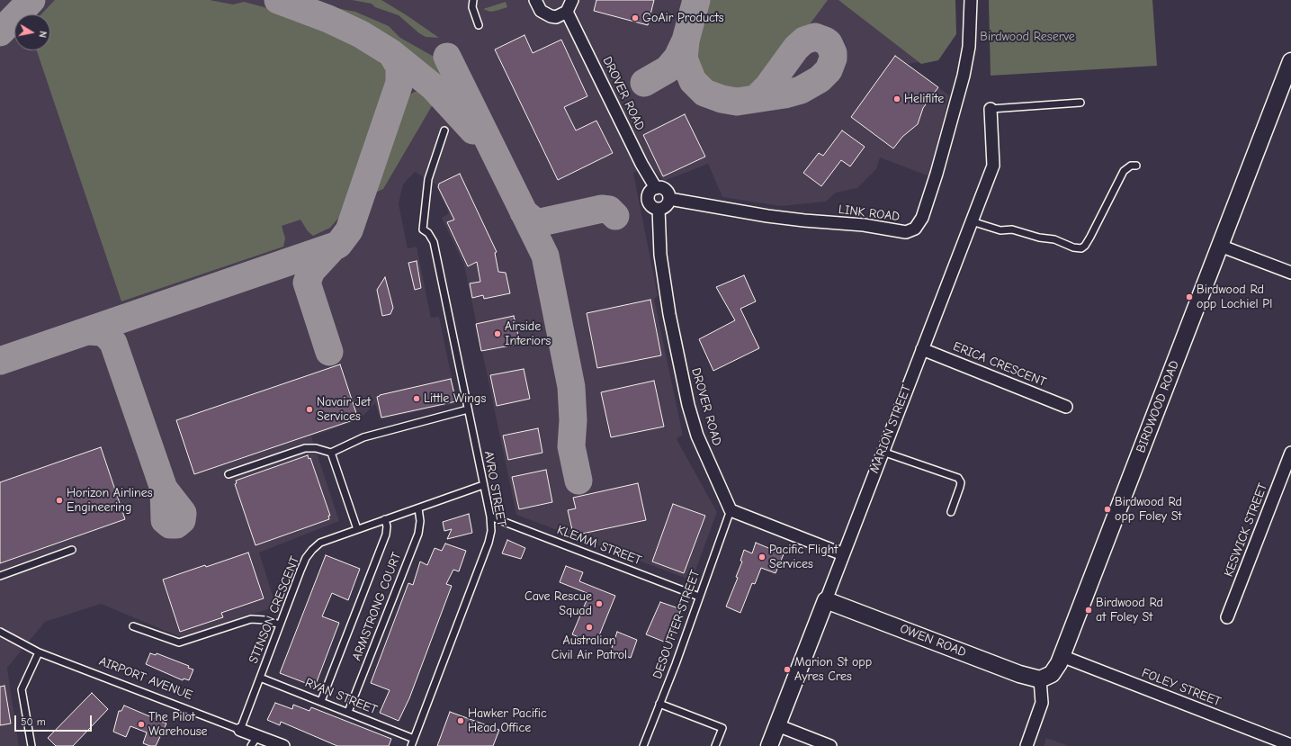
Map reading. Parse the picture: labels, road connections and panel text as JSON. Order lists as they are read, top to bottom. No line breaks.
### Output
{"streets":{"main road":["BIRDWOOD ROAD","MARION STREET","OWEN ROAD"],"street":["DROVER ROAD","LINK ROAD","ERICA CRESCENT","KESWICK STREET","AIRPORT AVENUE","FOLEY STREET"],"lane":["AVRO STREET","KLEMM STREET","ARMSTRONG COURT","STINSON CRESCENT","DESOUTTER STREET","RYAN STREET"]},"crossings":[["DROVER ROAD","LINK ROAD"],["DROVER ROAD","DESOUTTER STREET"],["ERICA CRESCENT","MARION STREET"],["BIRDWOOD ROAD","OWEN ROAD"],["BIRDWOOD ROAD","FOLEY STREET"],["MARION STREET","OWEN ROAD"],["AVRO STREET","KLEMM STREET"],["AVRO STREET","STINSON CRESCENT"],["AVRO STREET","RYAN STREET"],["KLEMM STREET","DESOUTTER STREET"],["ARMSTRONG COURT","STINSON CRESCENT"],["ARMSTRONG COURT","RYAN STREET"],["STINSON CRESCENT","AIRPORT AVENUE"],["STINSON CRESCENT","RYAN STREET"]],"parks":["Birdwood Reserve"],"places":["GoAir Products","Heliflite","Birdwood Rd opp Lochiel Pl","Airside Interiors","Little Wings","Navair Jet Services","Horizon Airlines Engineering","Birdwood Rd opp Foley St","Pacific Flight Services","Cave Rescue Squad","Birdwood Rd at Foley St","Australian Civil Air Patrol","Marion St opp Ayres Cres","Hawker Pacific Head Office","The Pilot Warehouse"],"scale_bar":"50 m","north":"right"}
